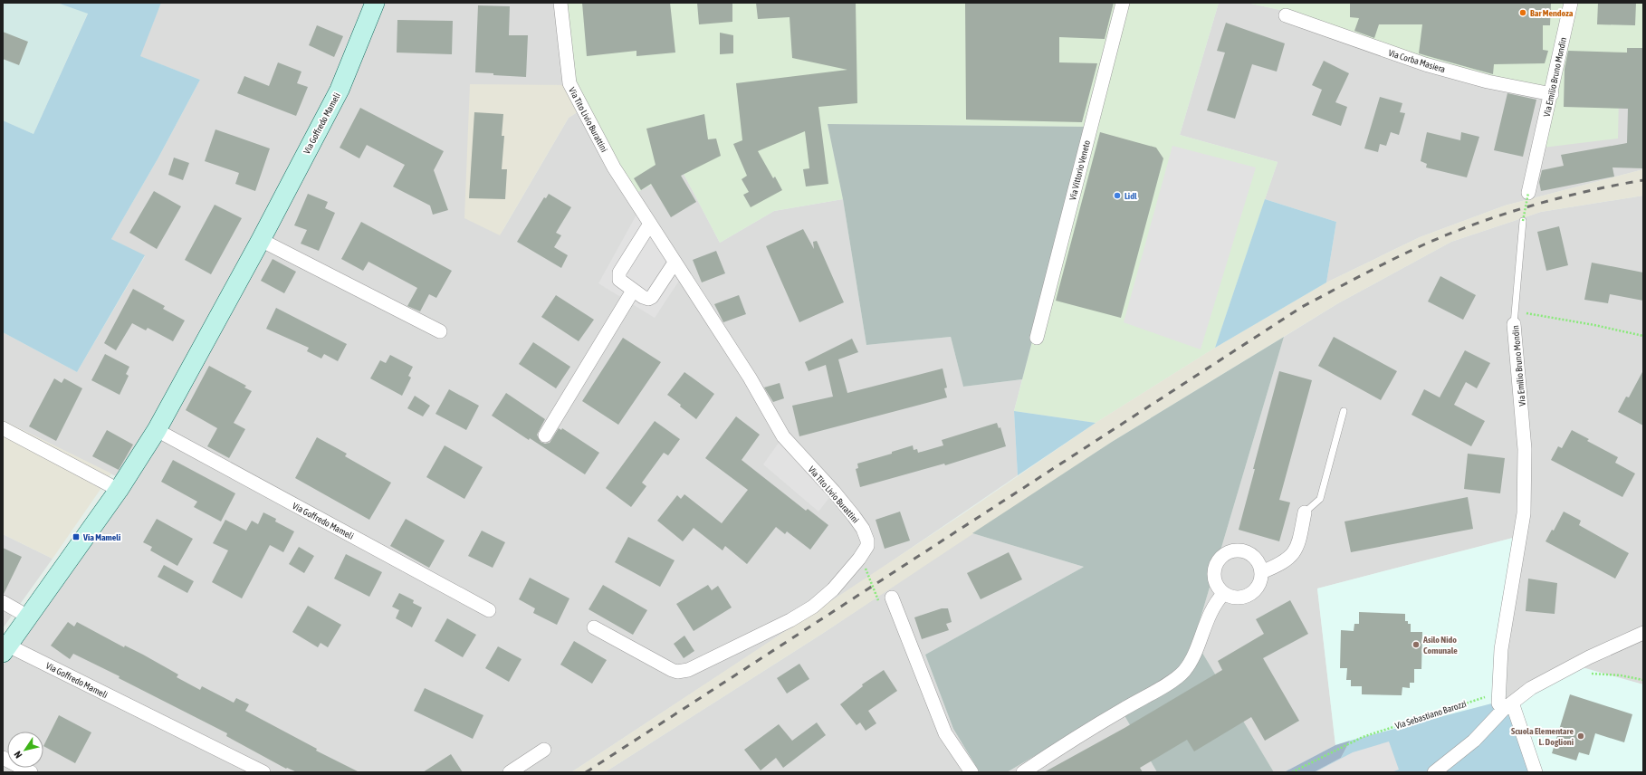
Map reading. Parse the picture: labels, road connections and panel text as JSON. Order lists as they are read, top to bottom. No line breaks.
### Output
{"streets":{"street":["Via Corba Masiera","Via Emilio Bruno Mondin","Via Tito Livio Burattini","Via Goffredo Mameli","Via Vittorio Veneto"],"path":["Via Sebastiano Barozzi"]},"crossings":[["Via Corba Masiera","Via Emilio Bruno Mondin"],["Via Emilio Bruno Mondin","Via Sebastiano Barozzi"]],"places":{"other":["Bar Mendoza","Lidl","Asilo Nido Comunale","Scuola Elementare L. Doglioni"],"transit":["Via Mameli"]},"north":"bottom left"}
